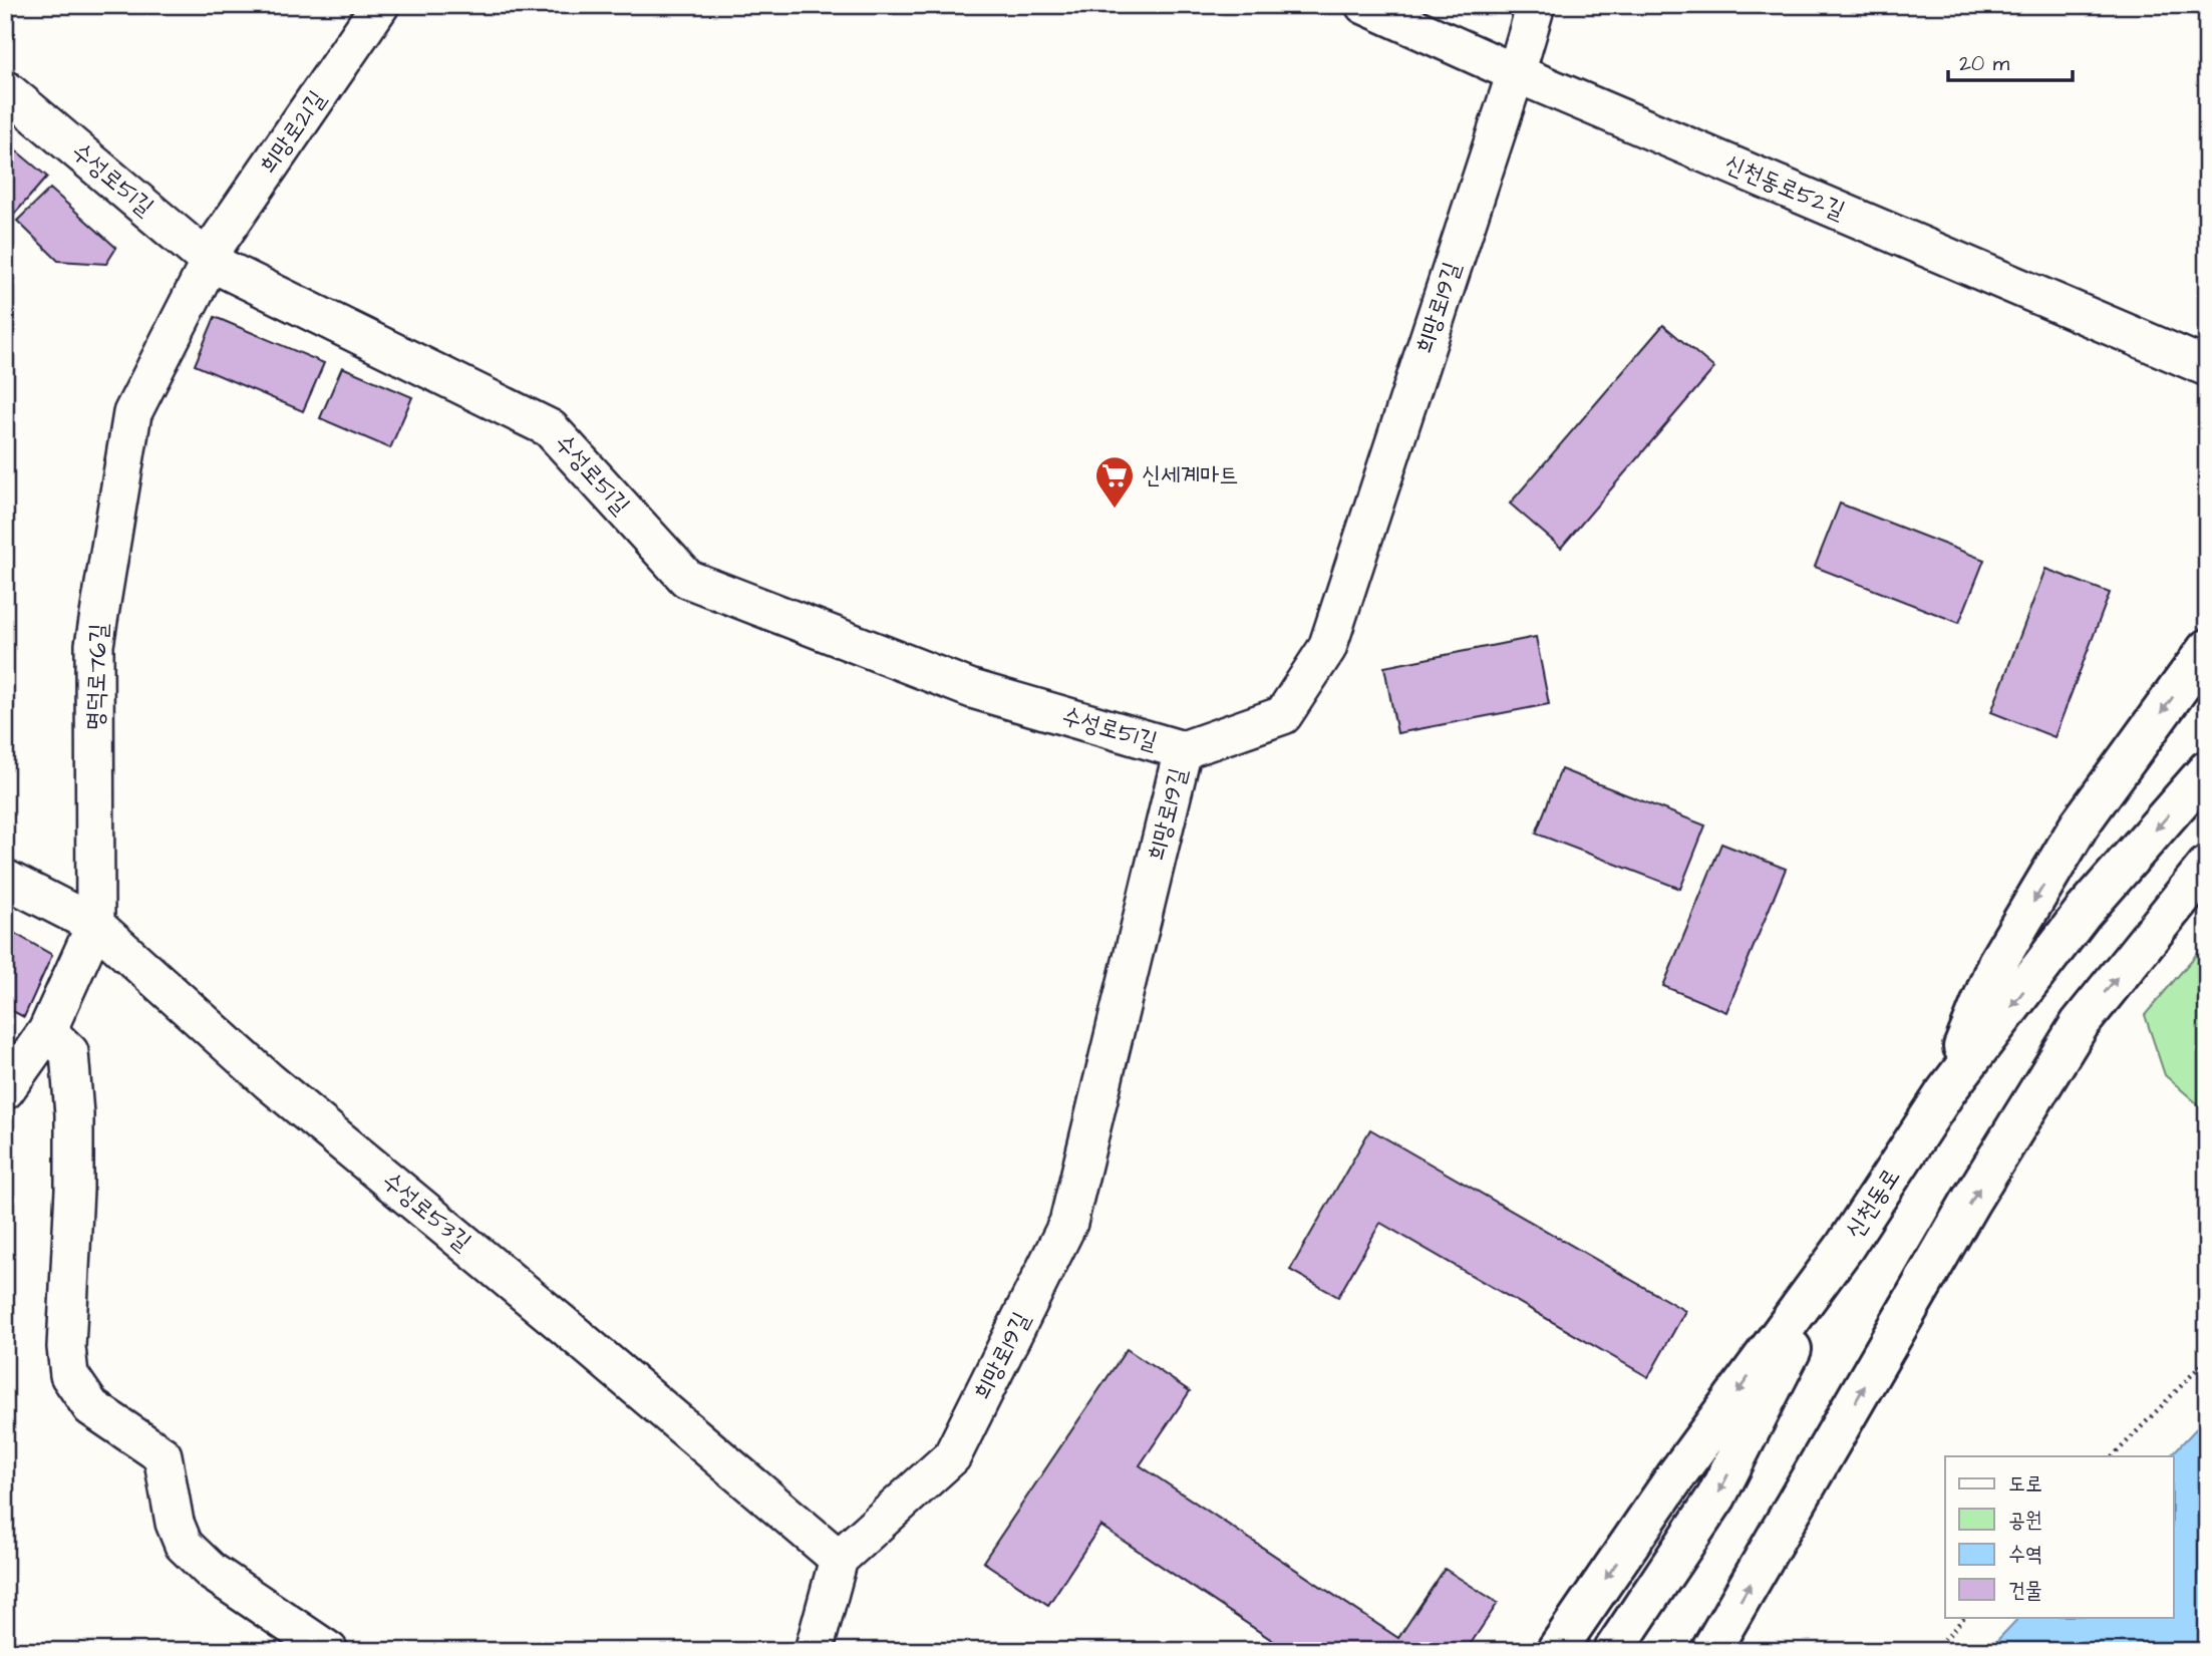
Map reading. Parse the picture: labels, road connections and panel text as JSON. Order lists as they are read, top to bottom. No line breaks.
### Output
{"streets":{"main road":["신천동로"],"street":["희망로21길","수성로51길","신천동로52길","희망로19길","명덕로76길","수성로53길"]},"crossings":[["희망로21길","수성로51길"],["희망로21길","명덕로76길"],["수성로51길","희망로19길"],["수성로51길","명덕로76길"],["신천동로52길","희망로19길"],["희망로19길","수성로53길"],["명덕로76길","수성로53길"]],"places":{"supermarket":["신세계마트"]},"legend":["도로","공원","수역","건물"],"scale_bar":"20 m"}
